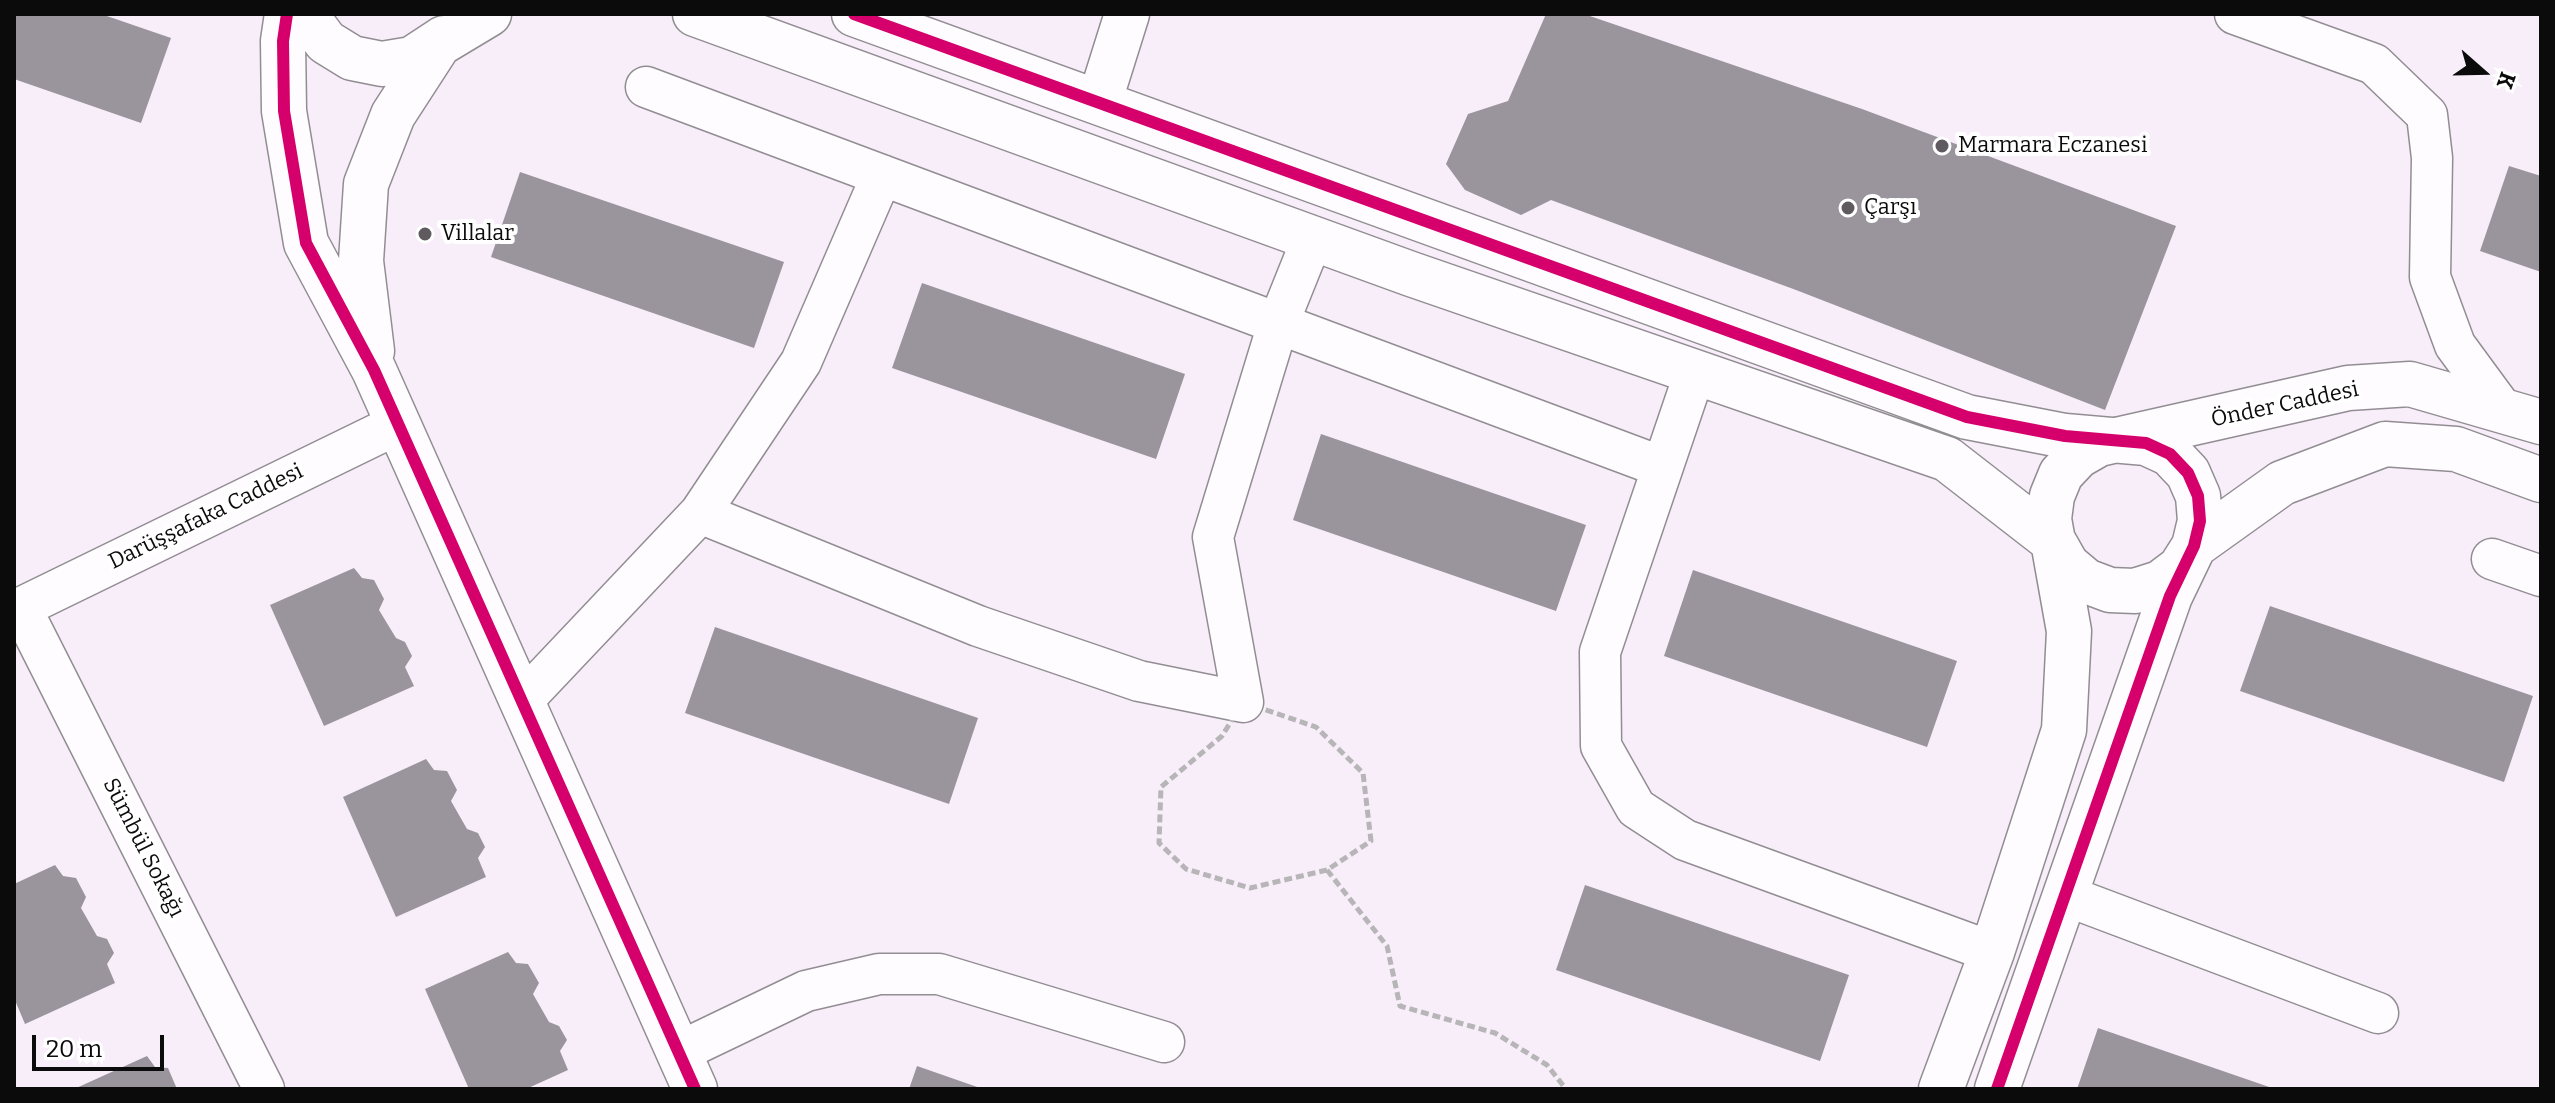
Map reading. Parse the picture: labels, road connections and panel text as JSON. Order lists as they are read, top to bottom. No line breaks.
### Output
{"streets":{"street":["Önder Caddesi","Darüşşafaka Caddesi","Sümbül Sokağı"]},"crossings":[["Darüşşafaka Caddesi","Sümbül Sokağı"]],"places":["Marmara Eczanesi","Çarşı","Villalar"],"scale_bar":"20 m","north":"right"}
